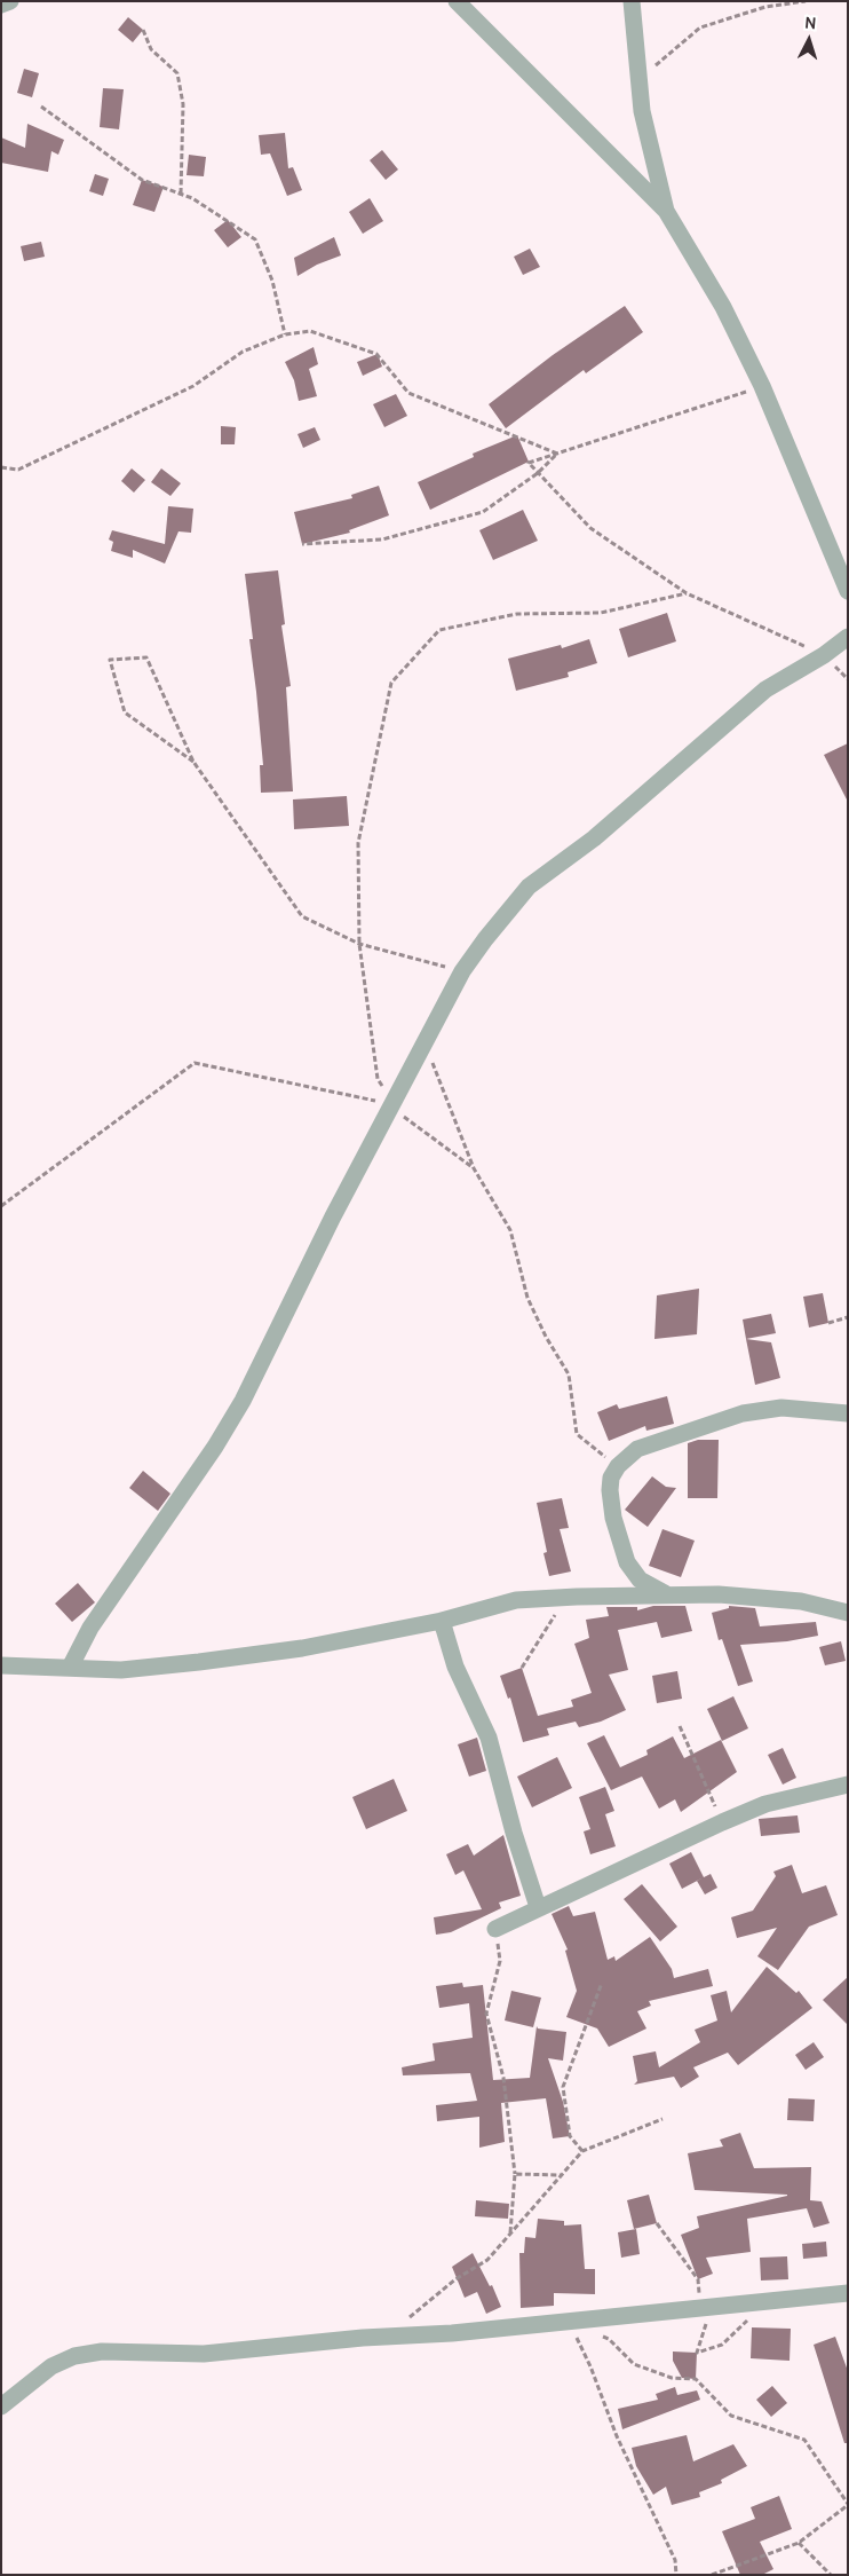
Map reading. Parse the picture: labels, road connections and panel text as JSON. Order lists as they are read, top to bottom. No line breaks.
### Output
{"north":"top"}
